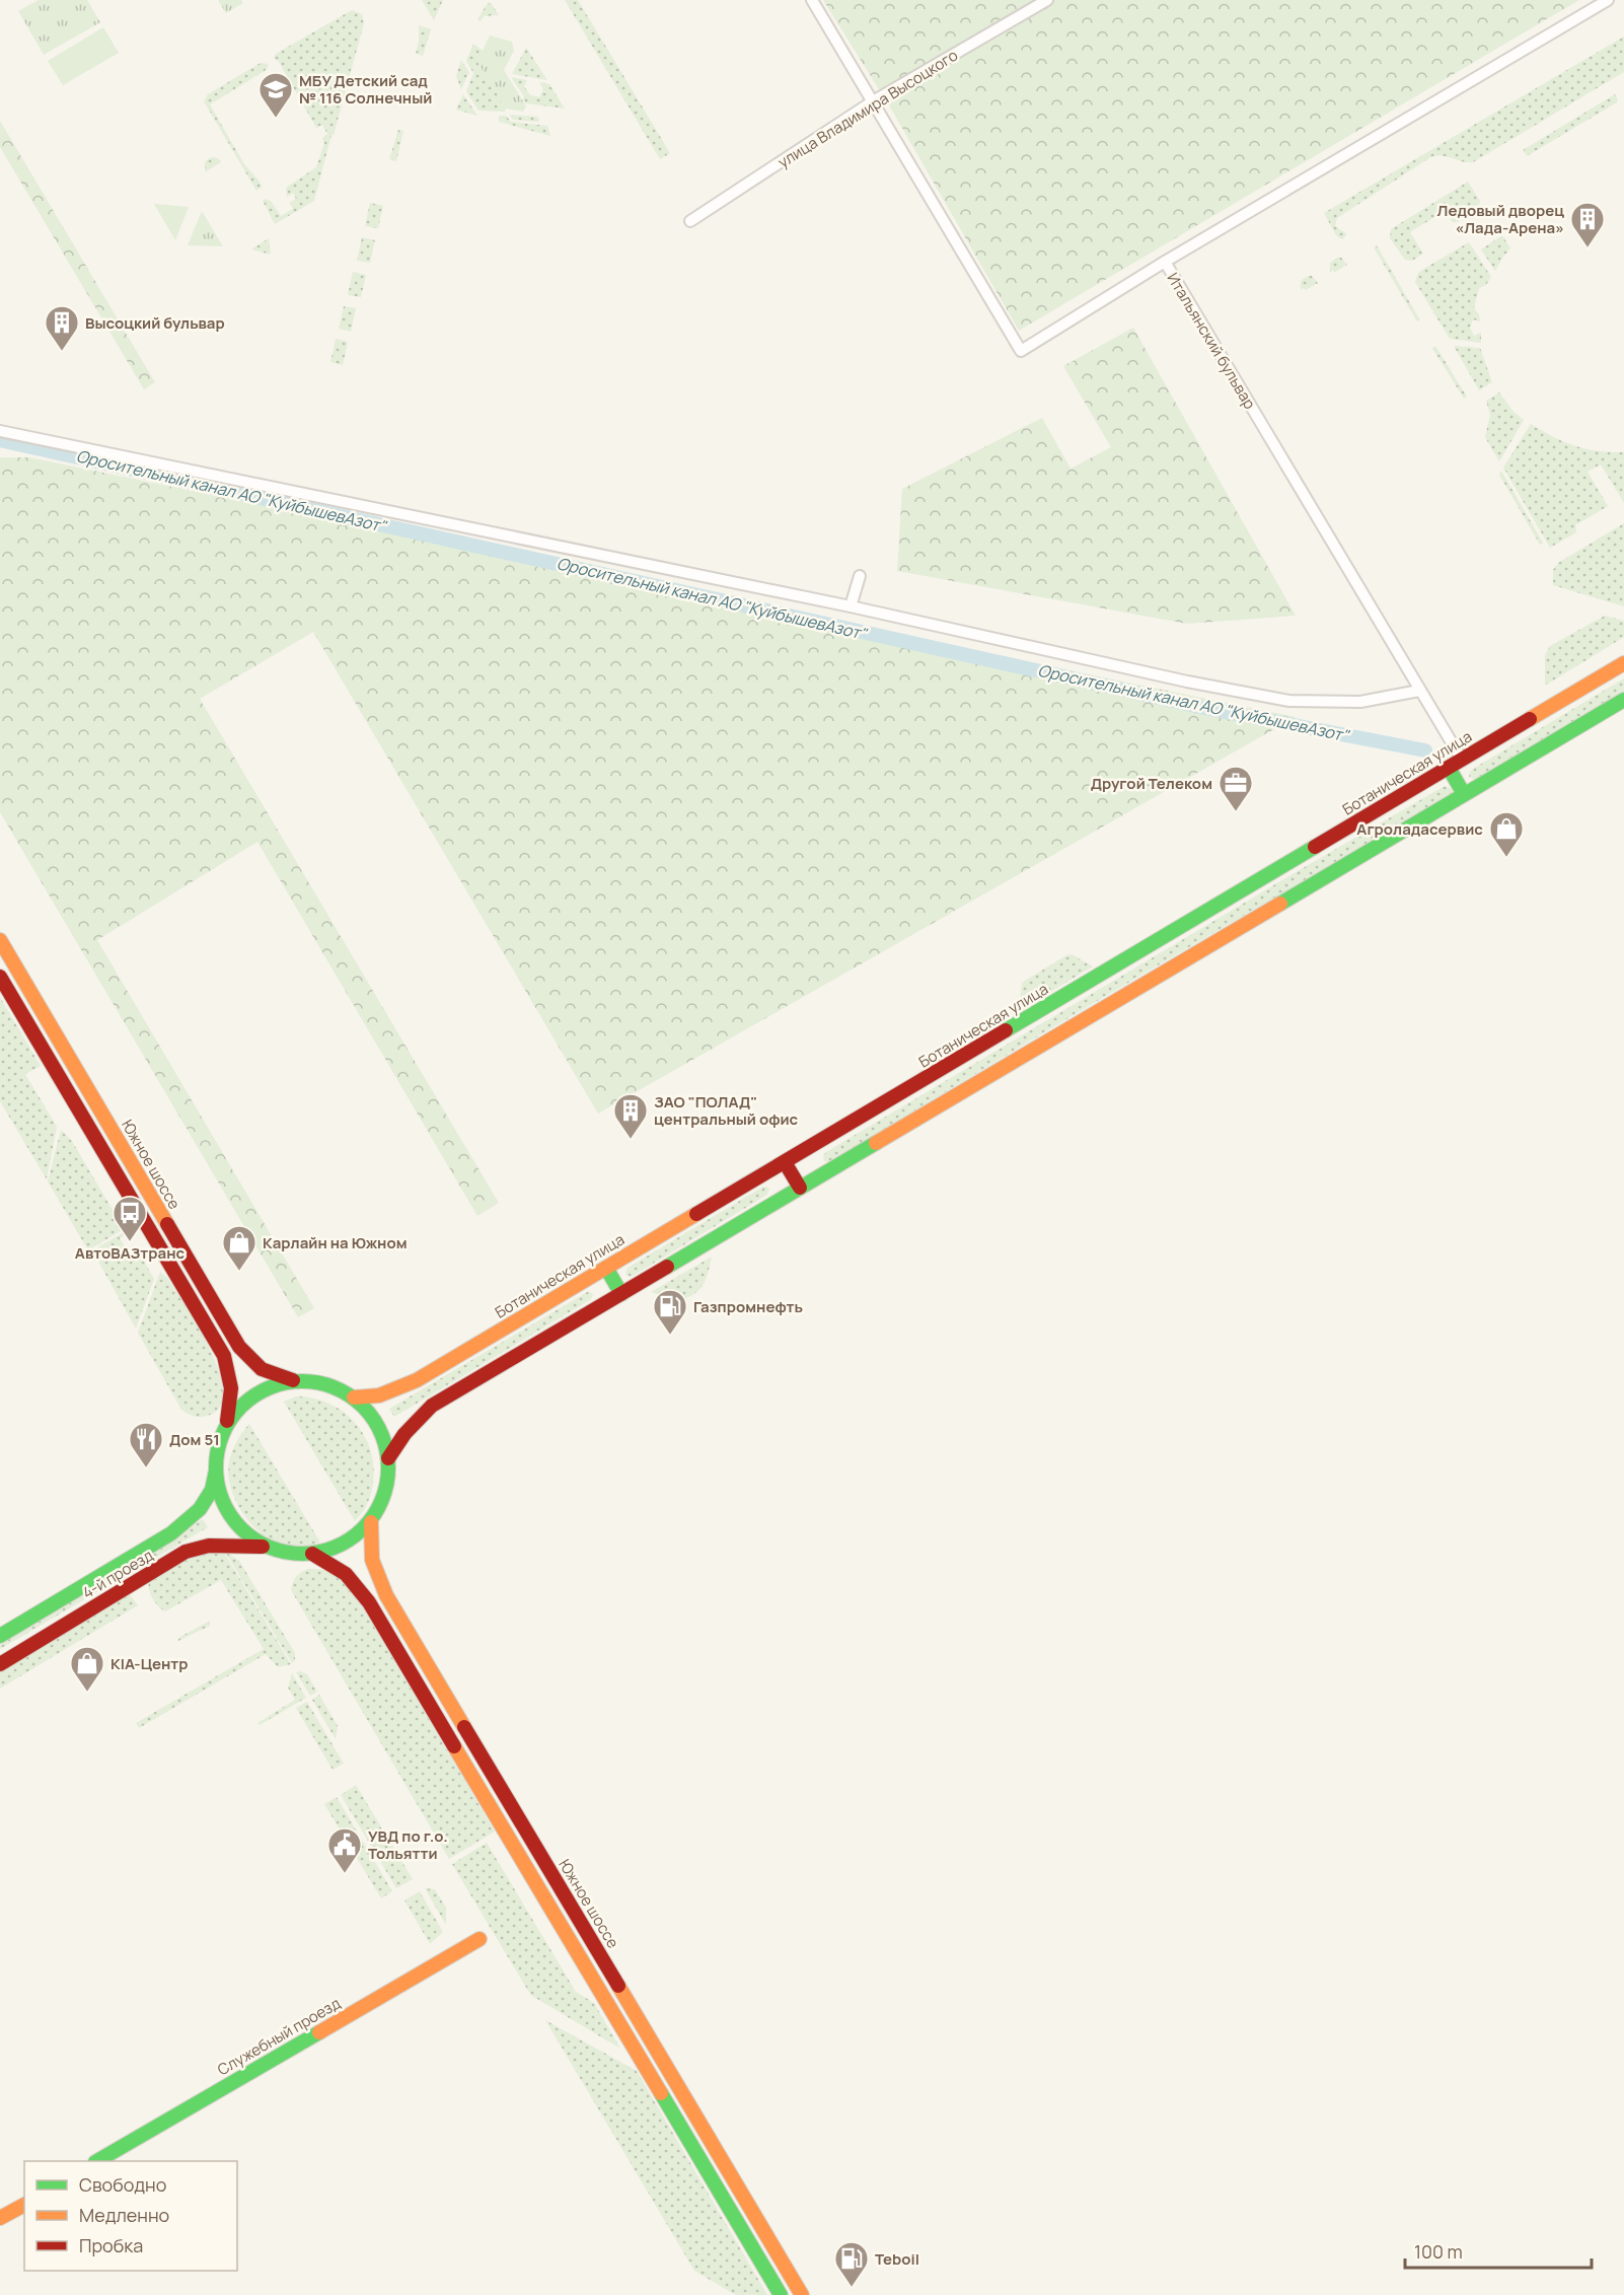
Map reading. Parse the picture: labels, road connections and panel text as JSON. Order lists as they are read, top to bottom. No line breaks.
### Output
{"streets":{"main road":["Ботаническая улица","Южное шоссе","4-й проезд","Служебный проезд"],"street":["улица Владимира Высоцкого","Итальянский бульвар"]},"crossings":[["улица Владимира Высоцкого","Итальянский бульвар"],["Итальянский бульвар","Ботаническая улица"],["Ботаническая улица","Южное шоссе"],["Ботаническая улица","4-й проезд"],["Южное шоссе","4-й проезд"]],"water":["Оросительный канал АО \"КуйбышевАзот\""],"places":{"school or university":["МБУ Детский сад № 116 Солнечный"],"building":["Ледовый дворец «Лада-Арена»","Высоцкий бульвар","ЗАО \"ПОЛАД\" центральный офис"],"office":["Другой Телеком"],"shop":["Агроладасервис","Карлайн на Южном","KIA-Центр"],"bus stop":["АвтоВАЗтранс"],"fuel station":["Газпромнефть","Teboil"],"restaurant":["Дом 51"],"public building":["УВД по г.о. Тольятти"]},"legend":["Свободно","Медленно","Пробка"],"scale_bar":"100 m"}
